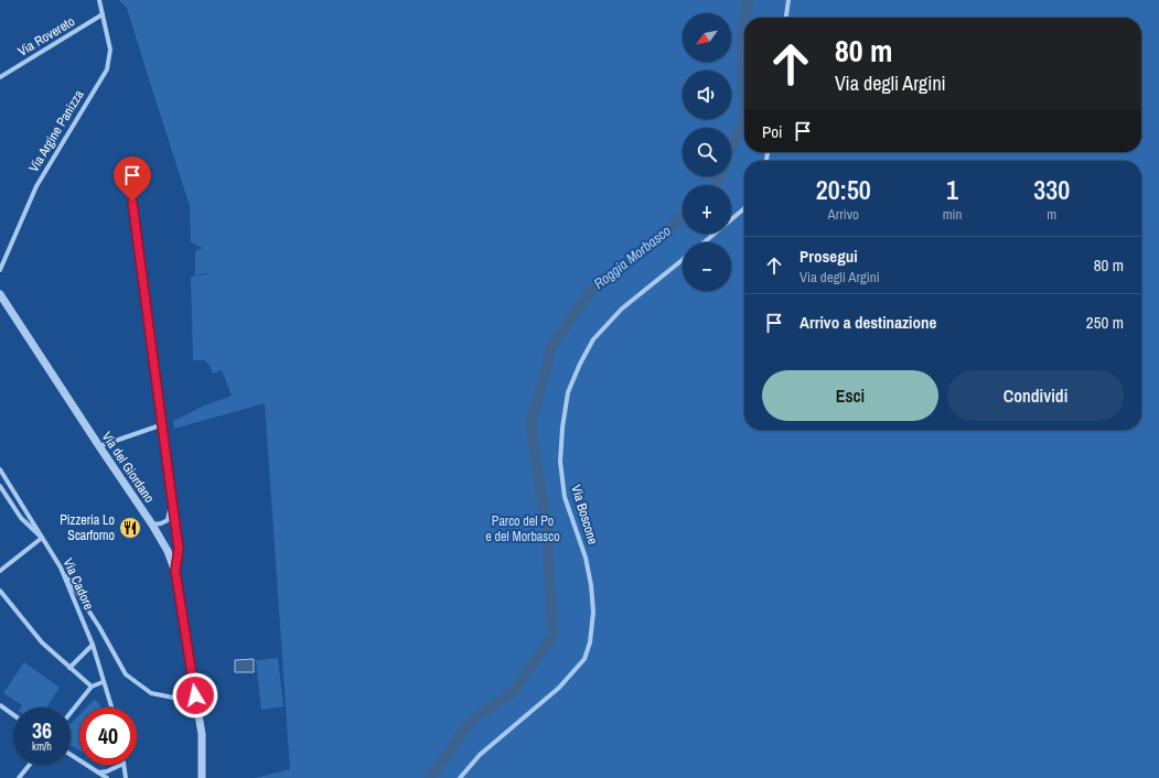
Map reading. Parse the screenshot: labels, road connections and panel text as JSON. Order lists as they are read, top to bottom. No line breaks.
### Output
{"streets":{"street":["Via Rovereto","Via Argine Panizza","Via del Giordano","Via Boscone","Via Cadore"]},"crossings":[["Via Rovereto","Via Argine Panizza"]],"water":["Roggia Morbasco"],"parks":["Parco del Po e del Morbasco"],"places":{"restaurant":["Pizzeria Lo Scarforno"]},"north":"bottom left","page":{"map_buttons":["+","−"],"turn":["80 m","Via degli Argini"],"then":"Poi","eta":["20:50","Arrivo","1","min","330","m"],"list":[{"name":"Prosegui","note":"Via degli Argini","value":"80 m"},{"name":"Arrivo a destinazione","value":"250 m"}],"buttons":["Esci","Condividi"],"speed":"36 km/h","limit":"40"}}
